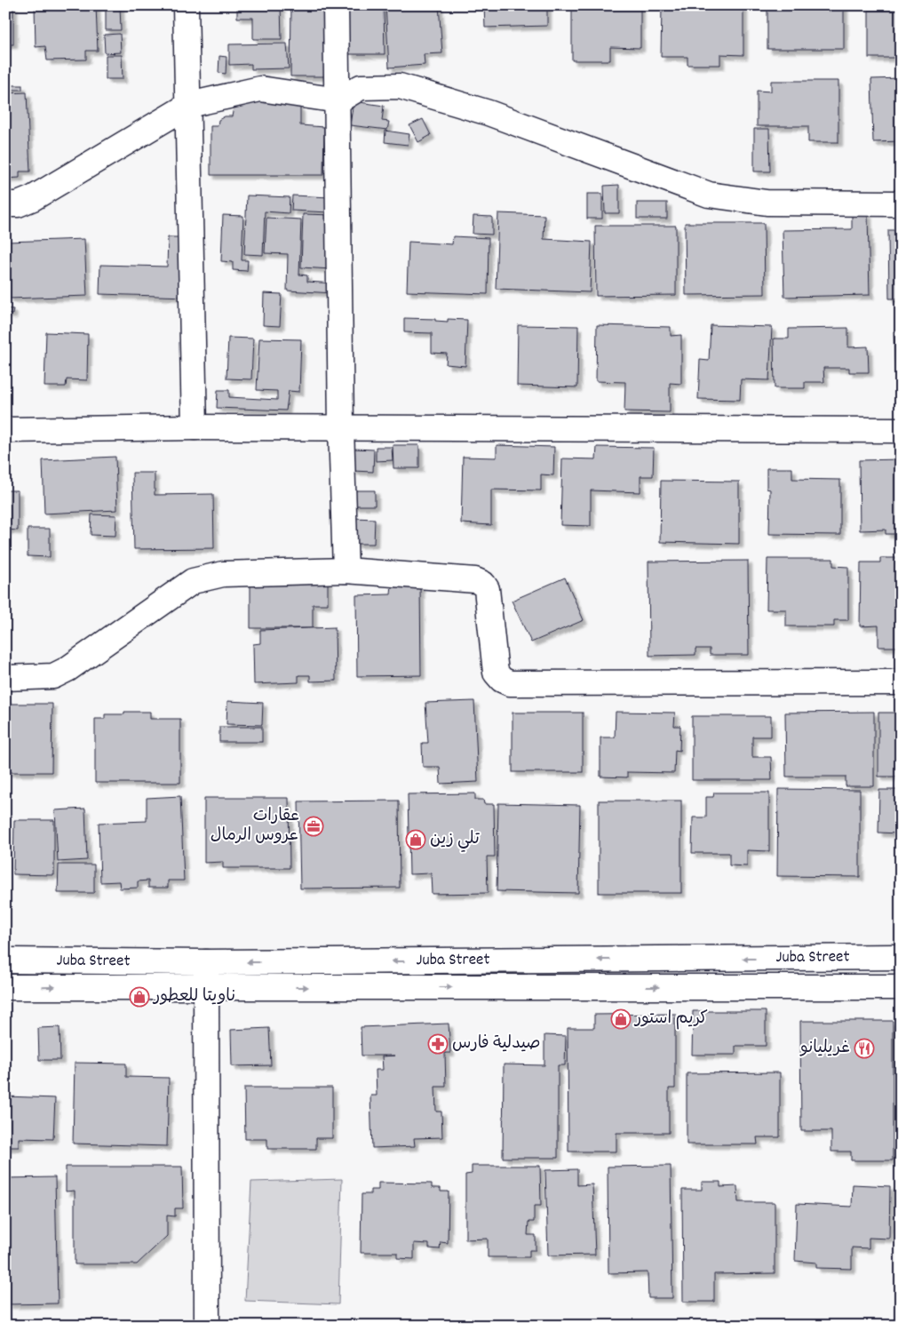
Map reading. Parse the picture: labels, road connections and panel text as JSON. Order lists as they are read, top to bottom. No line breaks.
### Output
{"streets":{"street":["Juba Street"]},"places":{"office":["عقارات عروس الرمال"],"shop":["تلي زين","ناويتا للعطور","كريم استور"],"pharmacy":["صيدلية فارس"],"restaurant":["غريليانو"]}}
